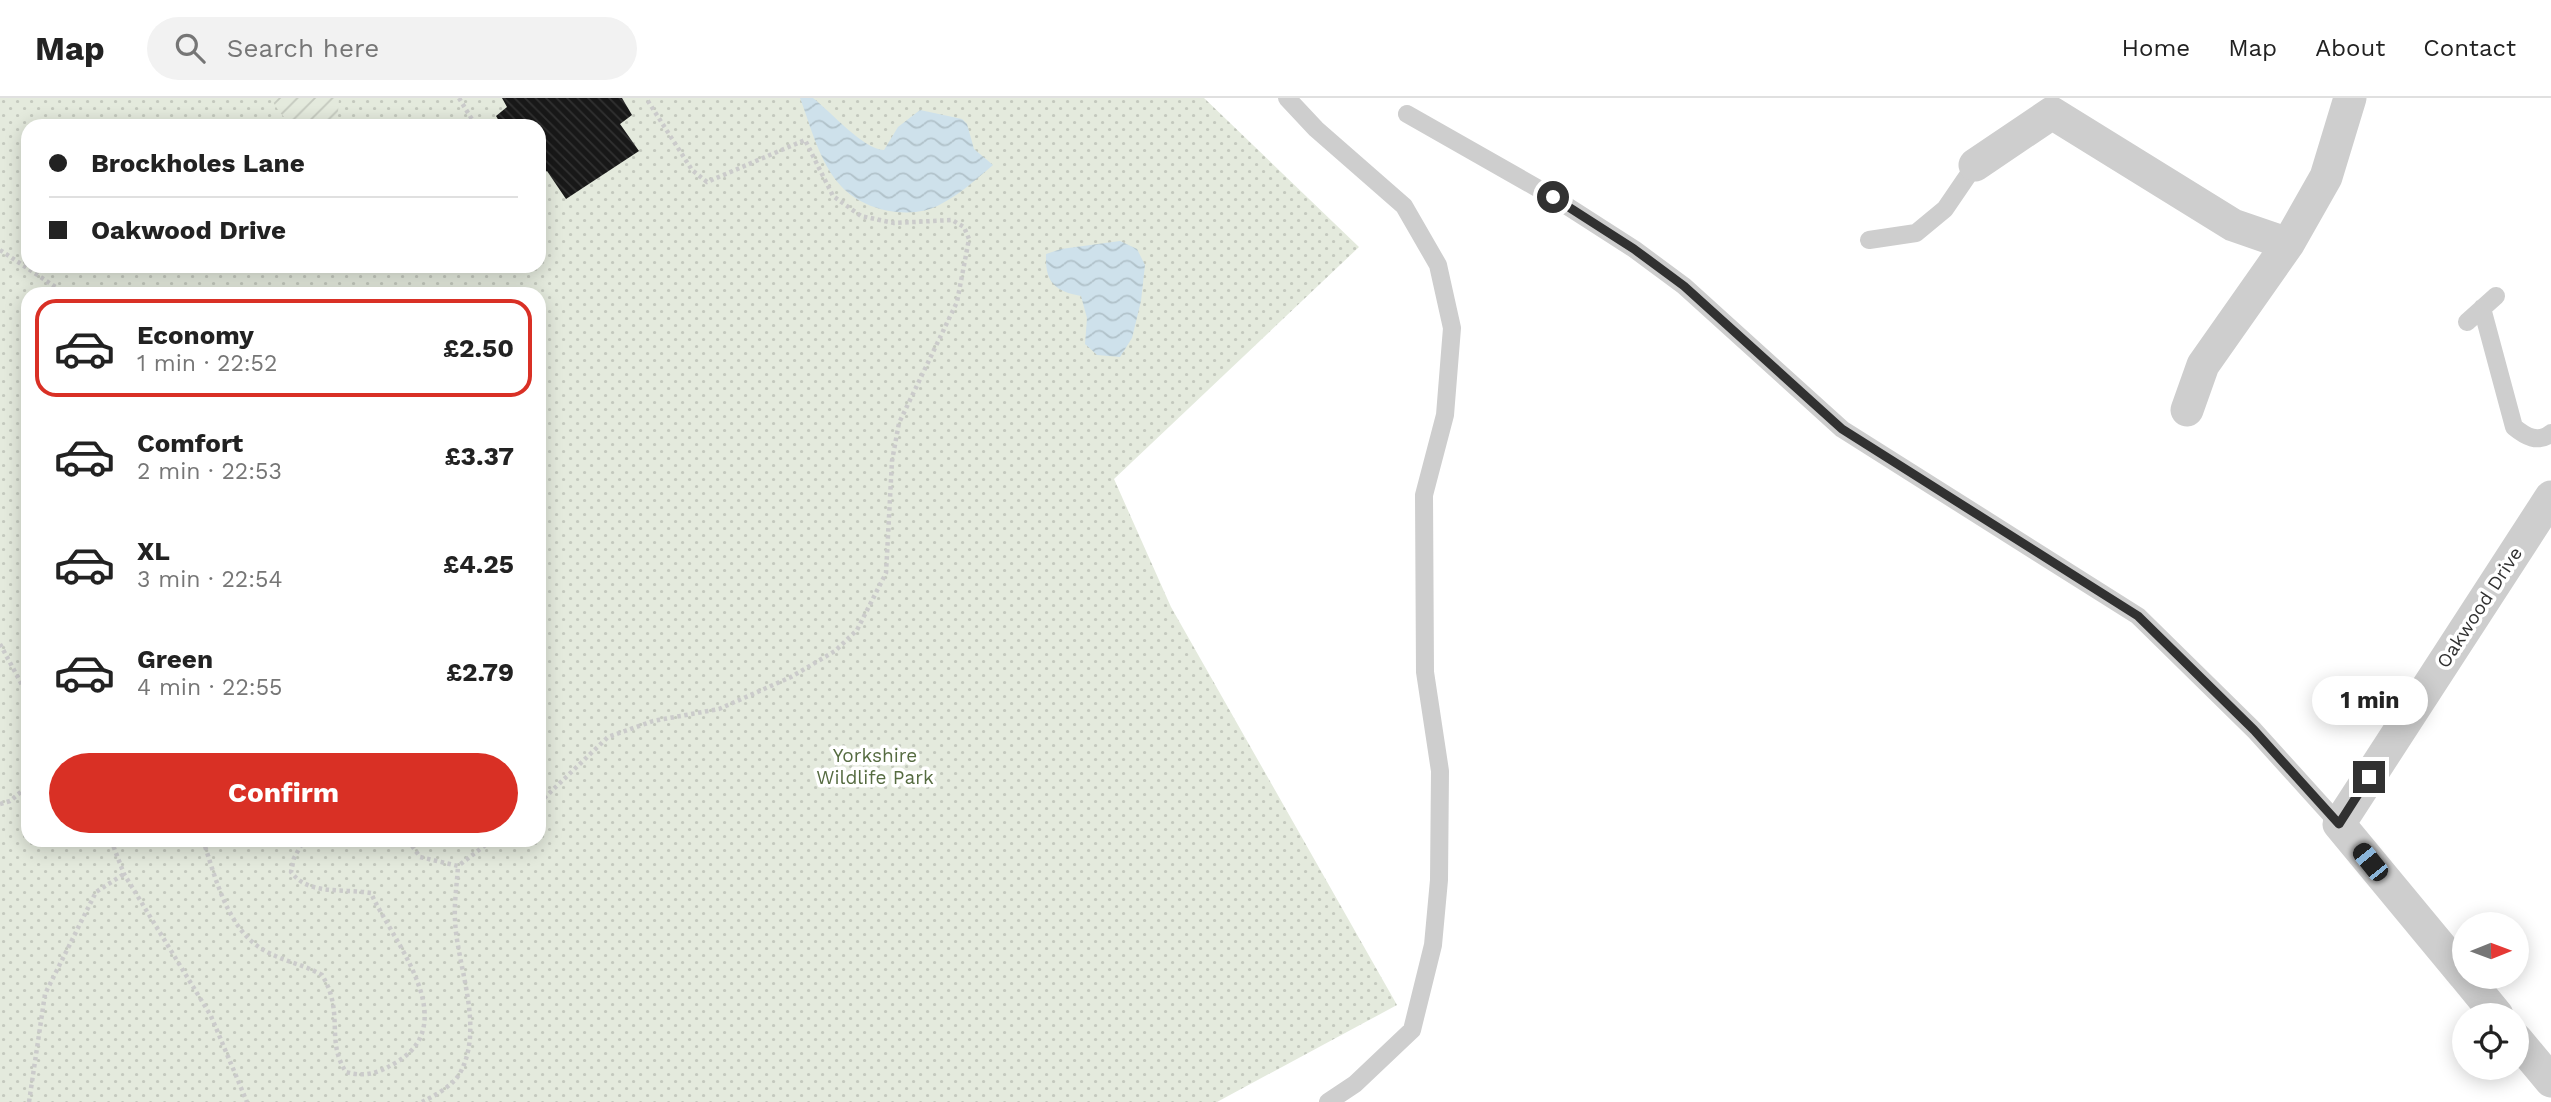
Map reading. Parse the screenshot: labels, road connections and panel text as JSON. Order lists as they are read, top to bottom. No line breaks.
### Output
{"streets":{"street":["Oakwood Drive"]},"parks":["Yorkshire Wildlife Park"],"north":"right","page":{"header":"Map","search":"Search here","nav":["Home","Map","About","Contact"],"banner":["Brockholes Lane","Oakwood Drive"],"list":[{"name":"Economy","note":"1 min · 22:52","value":"£2.50"},{"name":"Comfort","note":"2 min · 22:53","value":"£3.37"},{"name":"XL","note":"3 min · 22:54","value":"£4.25"},{"name":"Green","note":"4 min · 22:55","value":"£2.79"}],"bubble":"1 min","buttons":"Confirm"}}
